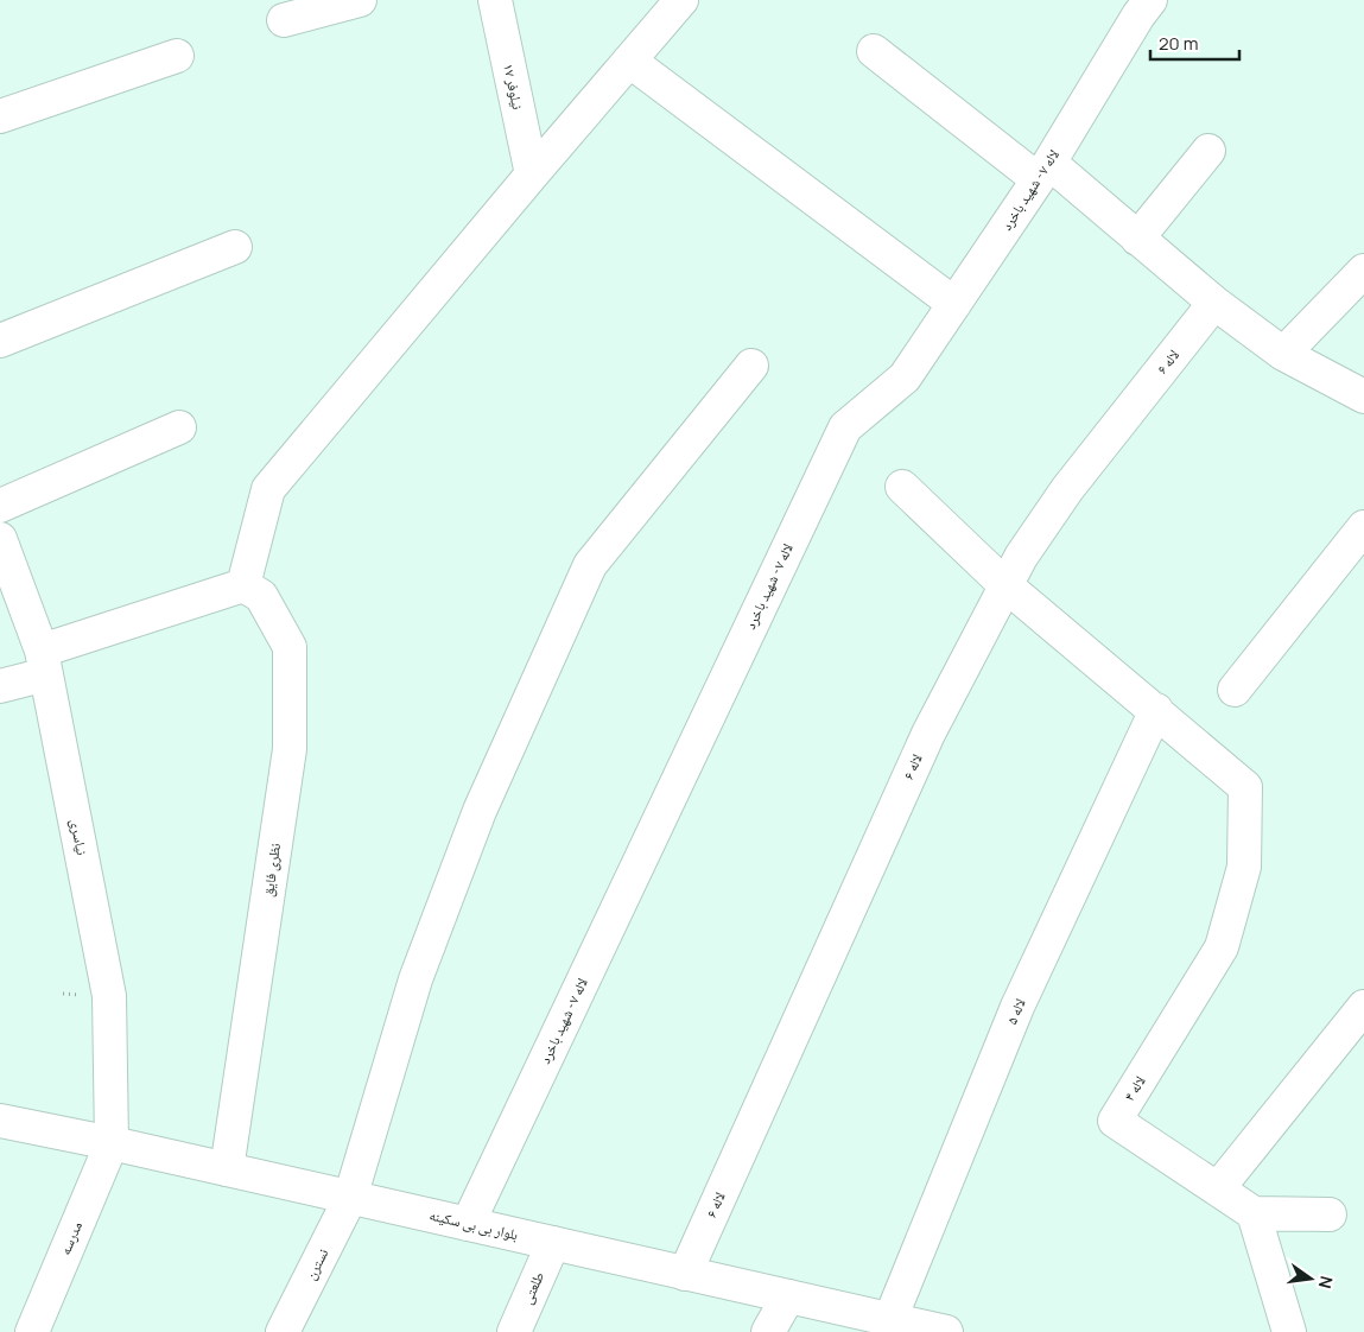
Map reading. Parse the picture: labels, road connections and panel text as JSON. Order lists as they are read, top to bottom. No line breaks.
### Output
{"streets":{"street":["نیلوفر ۱۷","لاله ۷- شهید باخرد","لاله ۶","نیاسری","نظری فایق","لاله ۵","لاله ۴","بلوار بی بی سکینه","مدرسه","نسترن","طلعتی"]},"crossings":[["لاله ۷- شهید باخرد","بلوار بی بی سکینه"],["لاله ۶","بلوار بی بی سکینه"],["نیاسری","بلوار بی بی سکینه"],["نیاسری","مدرسه"],["نظری فایق","بلوار بی بی سکینه"],["لاله ۵","لاله ۴"],["لاله ۵","بلوار بی بی سکینه"],["بلوار بی بی سکینه","مدرسه"],["بلوار بی بی سکینه","نسترن"],["بلوار بی بی سکینه","طلعتی"]],"scale_bar":"20 m","north":"right"}
